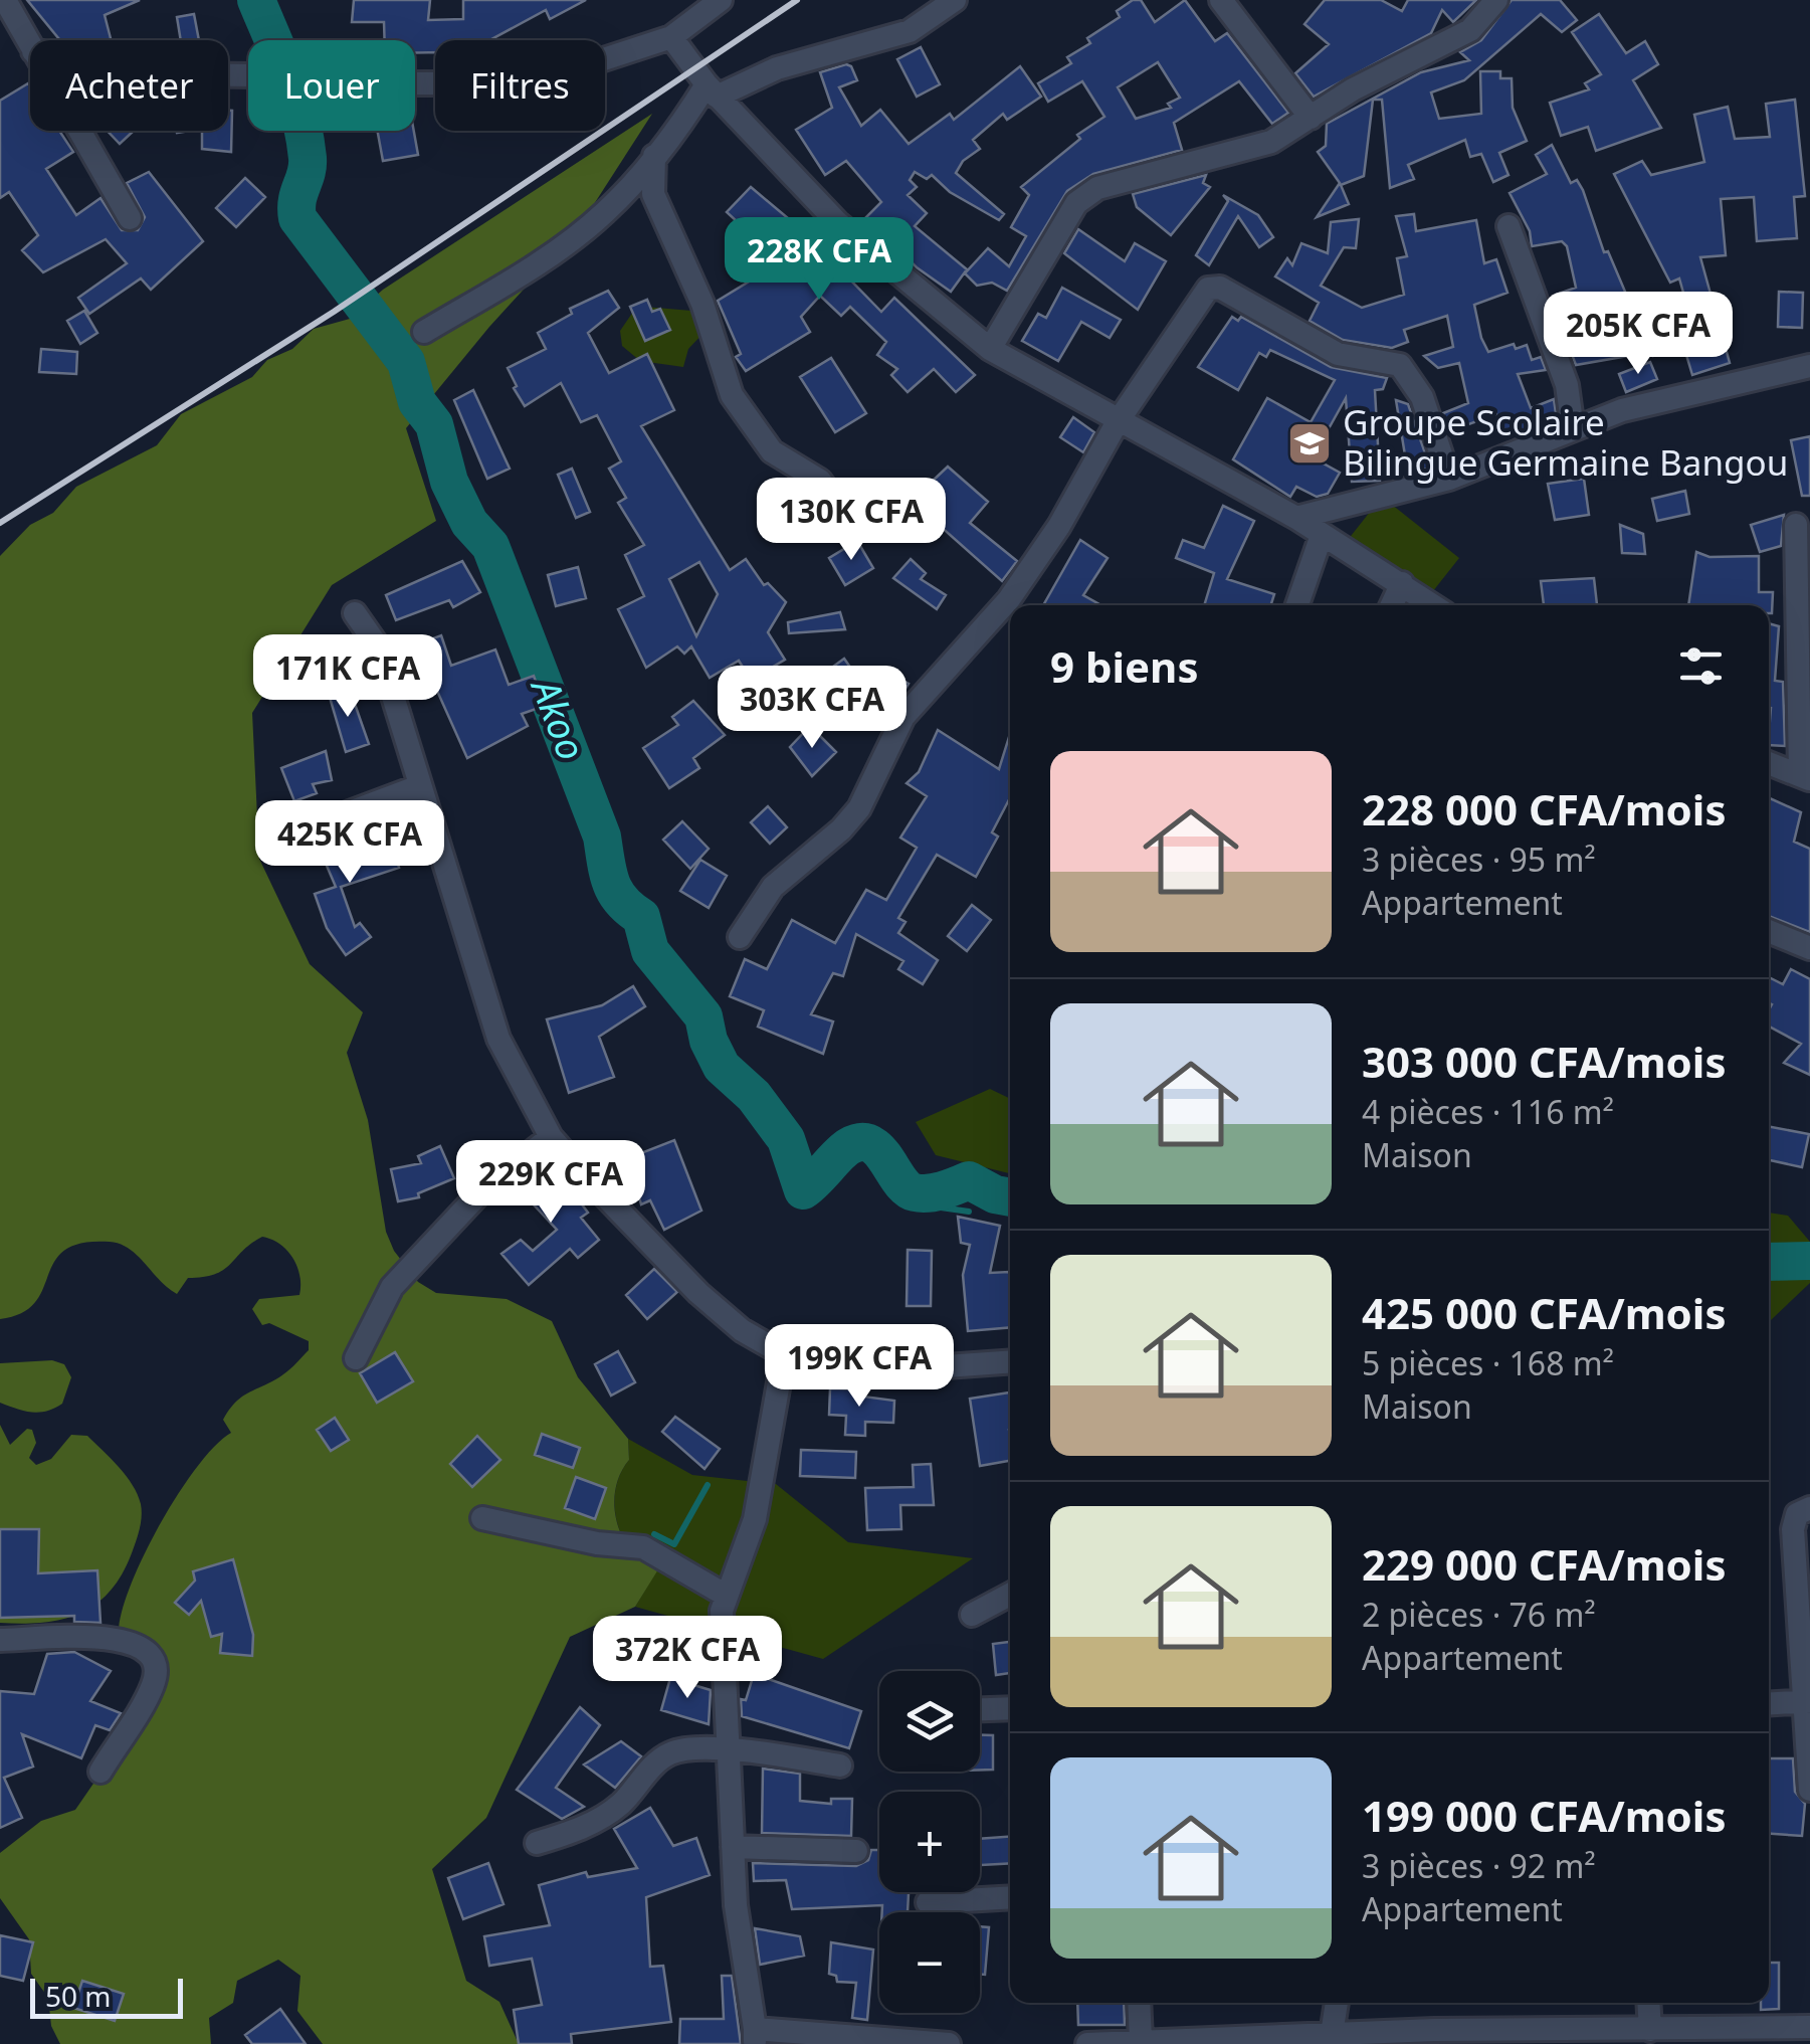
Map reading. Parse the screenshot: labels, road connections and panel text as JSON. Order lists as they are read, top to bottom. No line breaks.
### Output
{"water":["Akoo"],"places":{"school or university":["Groupe Scolaire Bilingue Germaine Bangou"]},"scale_bar":"50 m","page":{"chip":["Acheter","Louer","Filtres"],"price":["228K CFA","205K CFA","130K CFA","171K CFA","303K CFA","425K CFA","229K CFA","199K CFA","372K CFA"],"heading":"9 biens","list":[{"name":"228 000 CFA/mois","note":"3 pièces · 95 m² · Appartement"},{"name":"303 000 CFA/mois","note":"4 pièces · 116 m² · Maison"},{"name":"425 000 CFA/mois","note":"5 pièces · 168 m² · Maison"},{"name":"229 000 CFA/mois","note":"2 pièces · 76 m² · Appartement"},{"name":"199 000 CFA/mois","note":"3 pièces · 92 m² · Appartement"}],"map_buttons":["+","−"],"scale":"50 m"}}
